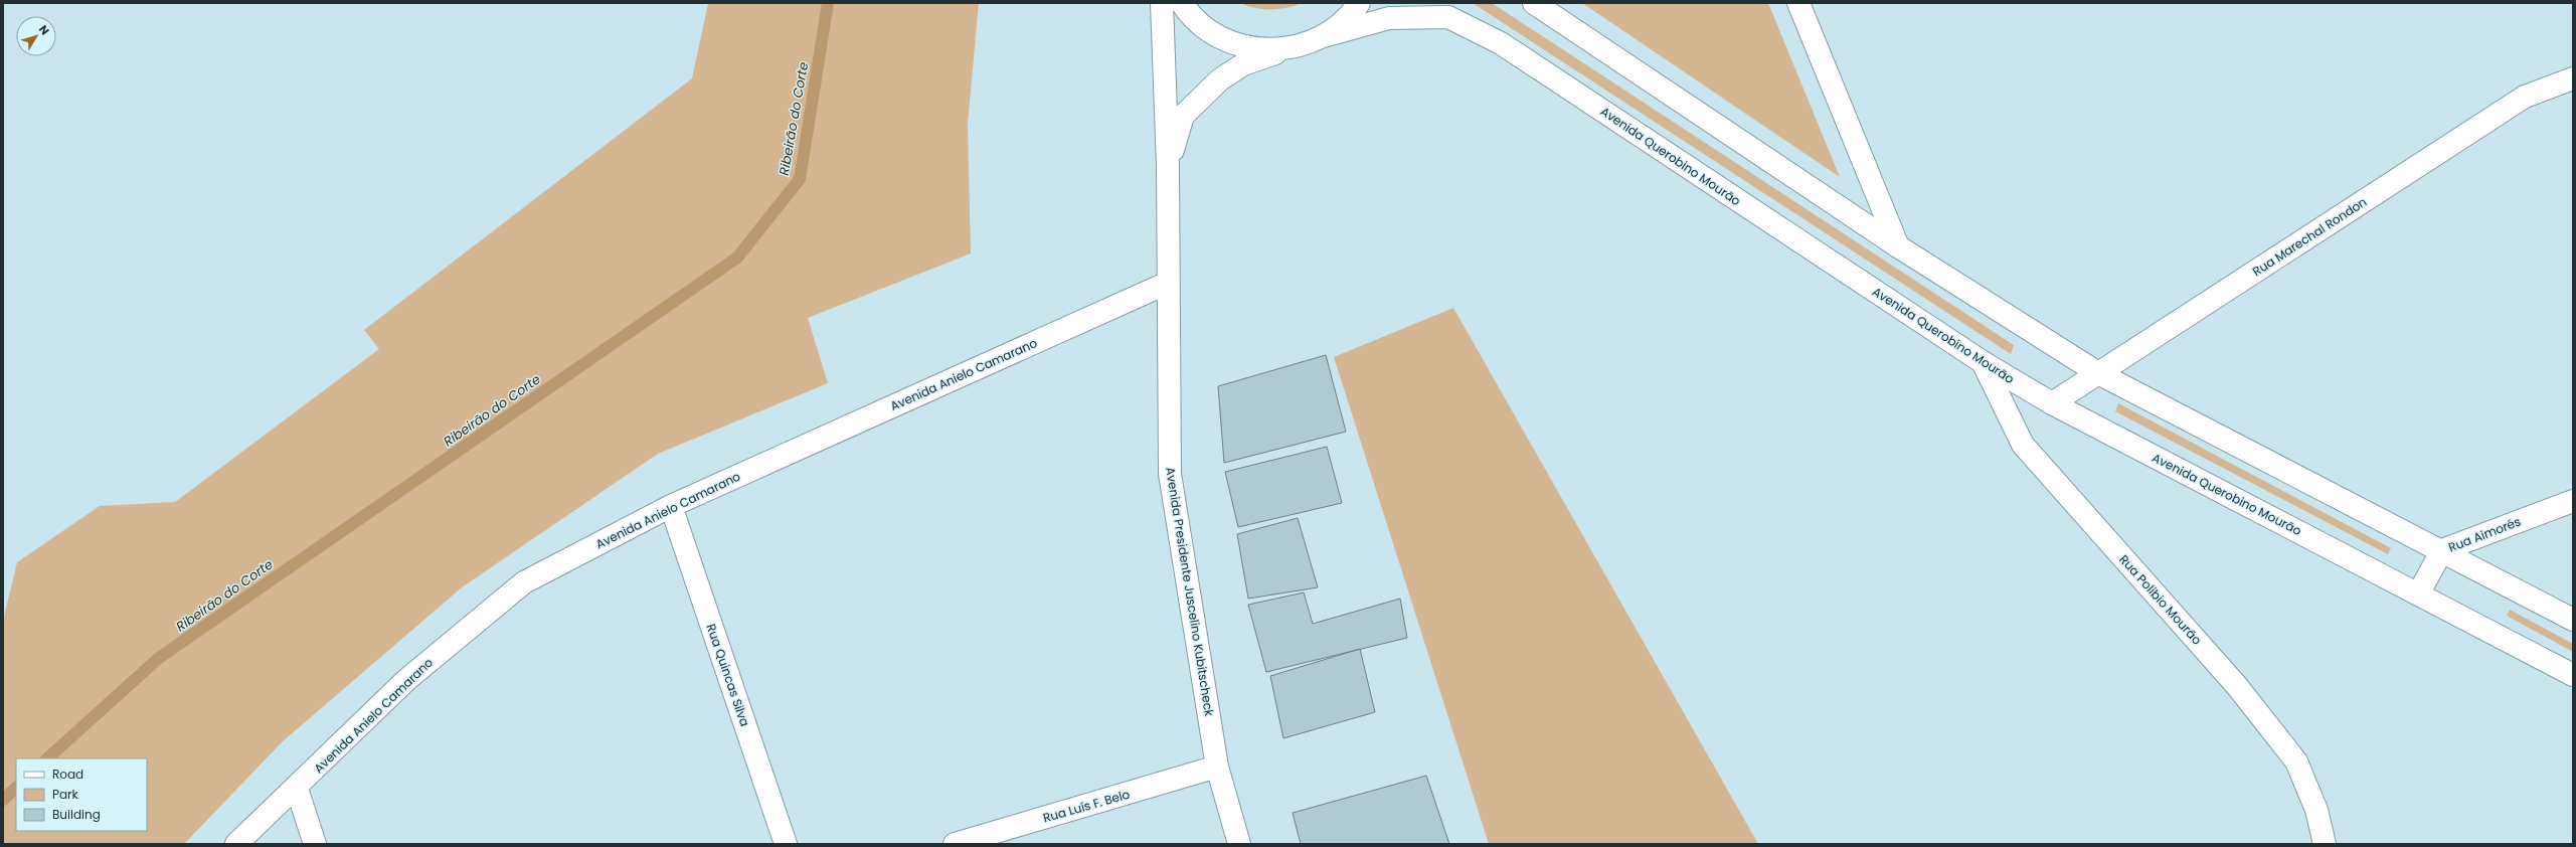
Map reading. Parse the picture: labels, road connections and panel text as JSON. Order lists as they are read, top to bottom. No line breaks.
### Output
{"streets":{"main road":["Avenida Querobino Mourão","Rua Marechal Rondon","Avenida Anielo Camarano","Rua Aimorés","Avenida Presidente Juscelino Kubitscheck","Rua Polibio Mourão","Rua Quincas Silva","Rua Luís F. Belo"]},"crossings":[["Avenida Querobino Mourão","Rua Marechal Rondon"],["Avenida Querobino Mourão","Rua Aimorés"],["Avenida Querobino Mourão","Avenida Presidente Juscelino Kubitscheck"],["Avenida Querobino Mourão","Rua Polibio Mourão"],["Avenida Anielo Camarano","Avenida Presidente Juscelino Kubitscheck"],["Avenida Anielo Camarano","Rua Quincas Silva"],["Avenida Presidente Juscelino Kubitscheck","Rua Luís F. Belo"]],"water":["Ribeirão do Corte"],"legend":["Road","Park","Building"],"north":"top right"}
